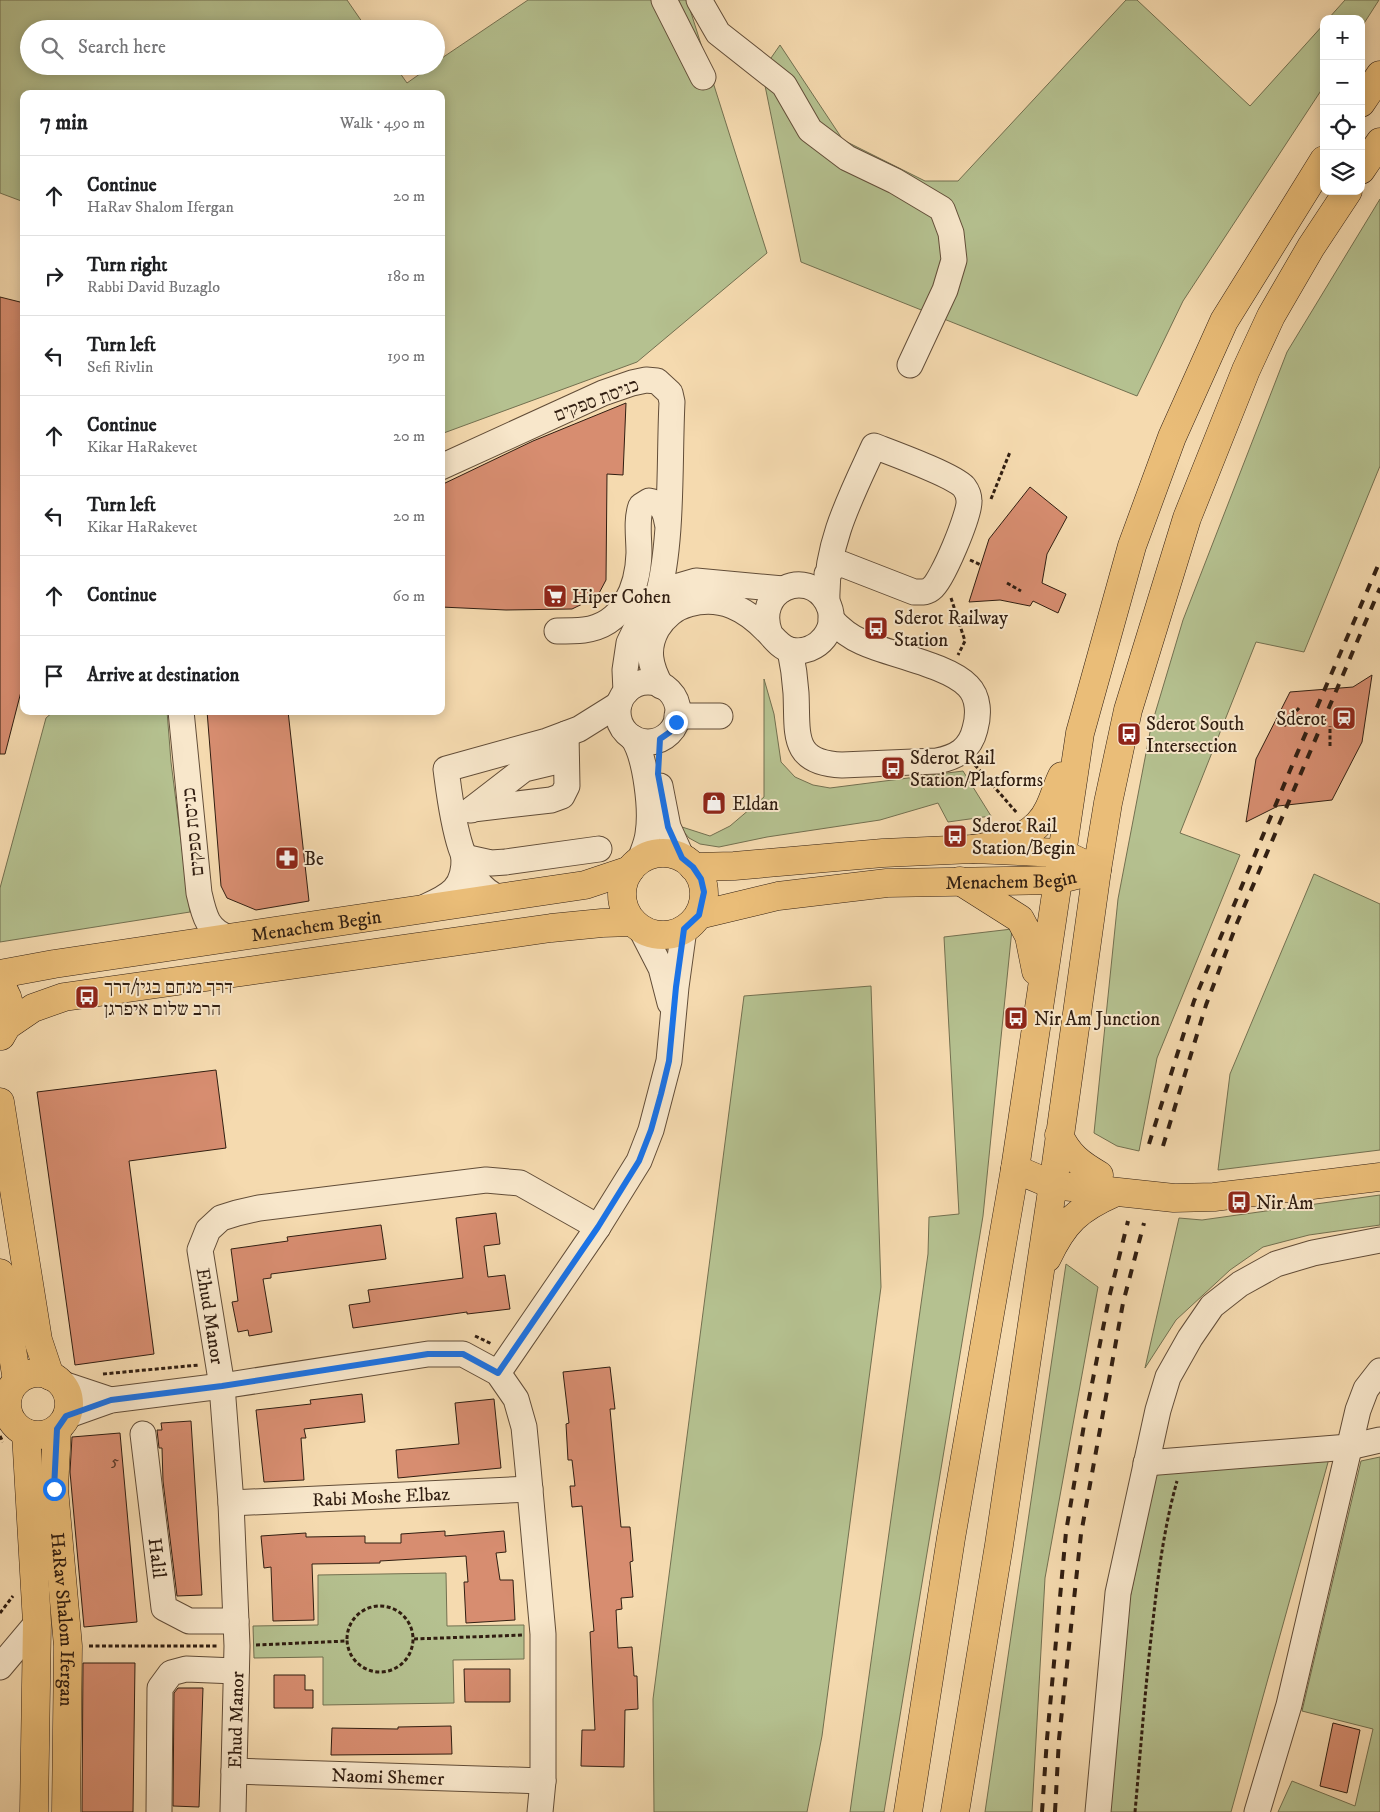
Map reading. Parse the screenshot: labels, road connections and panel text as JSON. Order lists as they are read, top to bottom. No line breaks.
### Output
{"streets":{"main road":["Menachem Begin","HaRav Shalom Ifergan"],"street":["כניסת ספקים","Ehud Manor","Rabi Moshe Elbaz","Halil","Naomi Shemer"]},"crossings":[["כניסת ספקים","Menachem Begin"],["Ehud Manor","Rabi Moshe Elbaz"],["Ehud Manor","Halil"],["Ehud Manor","Naomi Shemer"]],"places":{"supermarket":["Hiper Cohen"],"bus stop":["Sderot Railway Station","Sderot South Intersection","Sderot Rail Station/Platforms","Sderot Rail Station/Begin","דרך מנחם בגין/דרך הרב שלום איפרגן","Nir Am Junction","Nir Am"],"station":["Sderot"],"shop":["Eldan"],"pharmacy":["Be"]},"house_numbers":["5"],"page":{"map_buttons":["+","−"],"search":"Search here","heading":["7 min","Walk · 490 m"],"list":[["Continue","HaRav Shalom Ifergan","20 m"],["Turn right","Rabbi David Buzaglo","180 m"],["Turn left","Sefi Rivlin","190 m"],["Continue","Kikar HaRakevet","20 m"],["Turn left","Kikar HaRakevet","20 m"],["Continue","60 m"],"Arrive at destination"]}}
